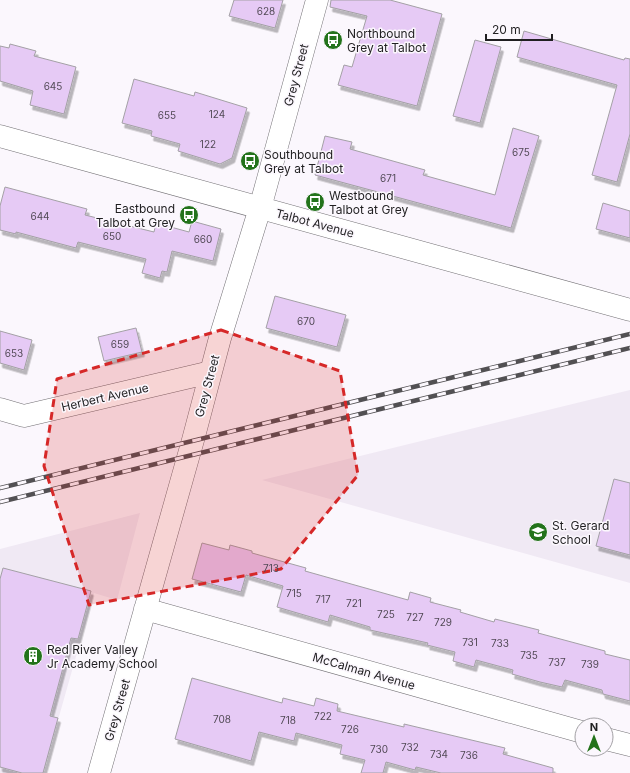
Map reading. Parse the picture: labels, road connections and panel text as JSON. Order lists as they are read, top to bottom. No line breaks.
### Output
{"streets":{"street":["Grey Street","Talbot Avenue","Herbert Avenue","McCalman Avenue"]},"crossings":[["Grey Street","Talbot Avenue"],["Grey Street","Herbert Avenue"],["Grey Street","McCalman Avenue"]],"places":{"bus stop":["Northbound Grey at Talbot","Southbound Grey at Talbot","Westbound Talbot at Grey","Eastbound Talbot at Grey"],"school or university":["St. Gerard School"],"building":["Red River Valley Jr Academy School"]},"house_numbers":["628","645","124","655","122","675","671","644","650","660","670","659","653","713","715","717","721","725","727","729","731","733","735","737","739","722","708","718","726","732","730","734","736"],"scale_bar":"20 m","north":"top"}
